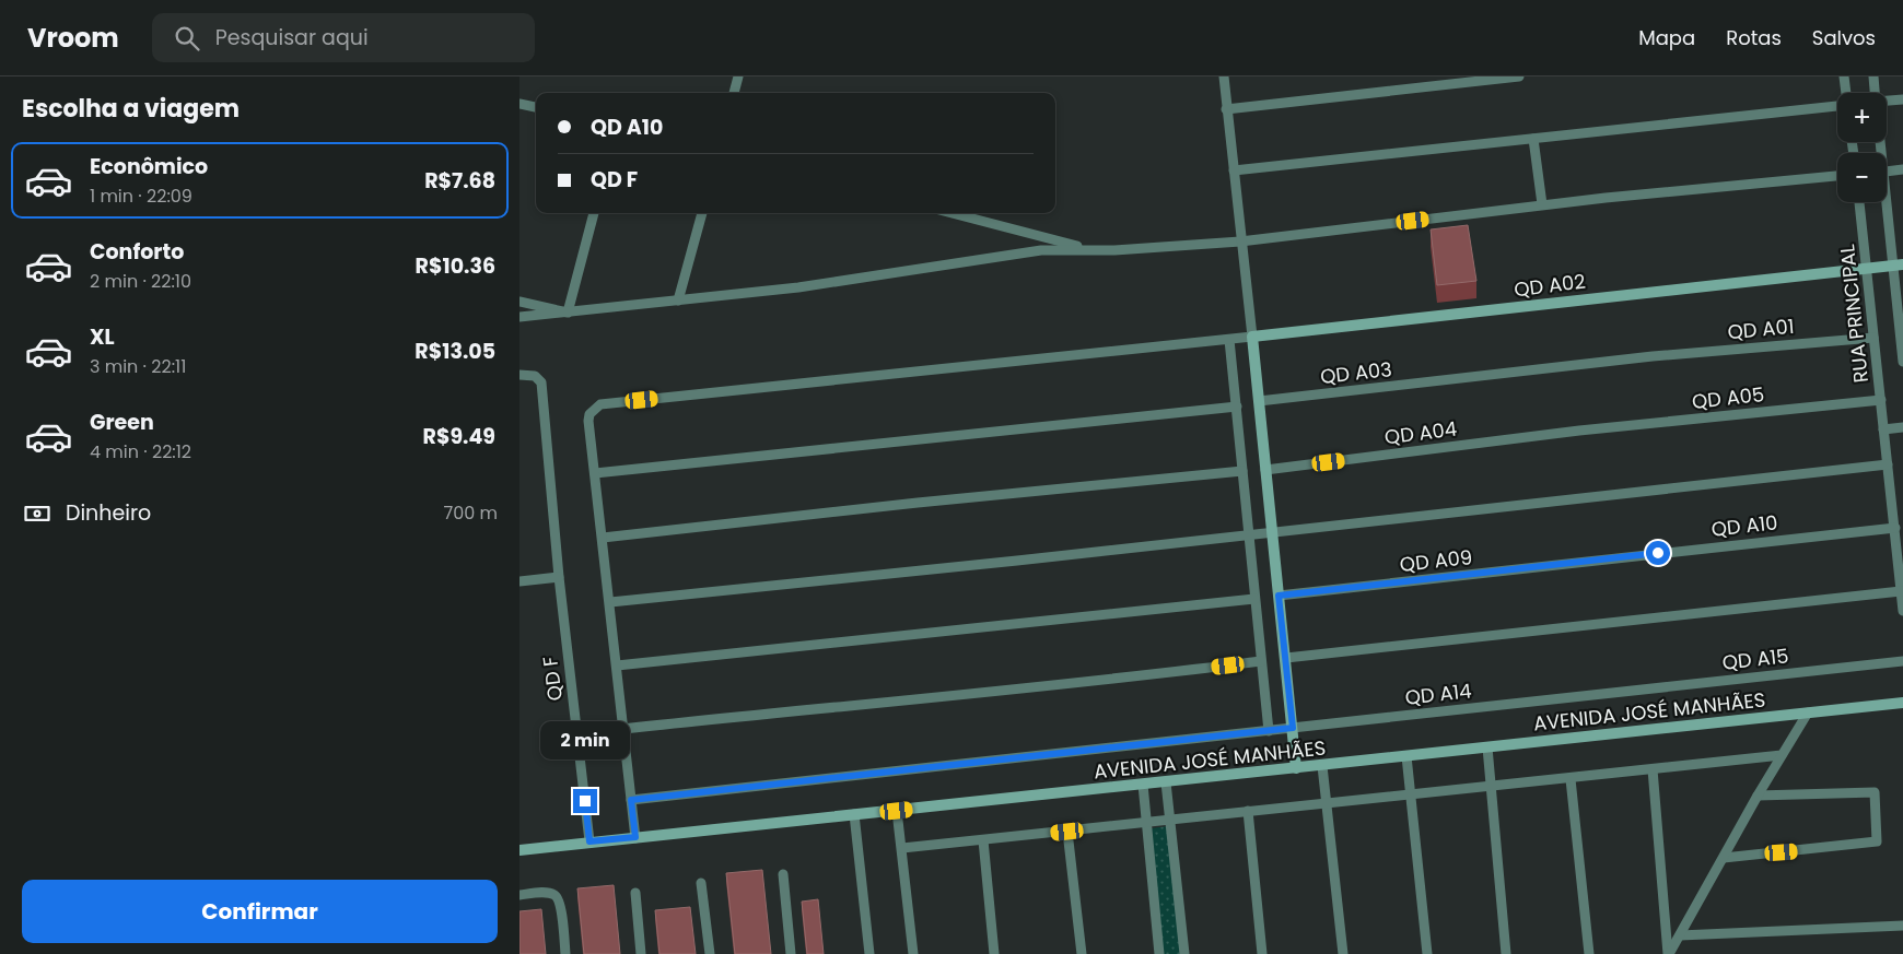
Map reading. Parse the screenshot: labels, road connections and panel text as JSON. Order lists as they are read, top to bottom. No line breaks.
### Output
{"streets":{"street":["QD A02","RUA PRINCIPAL","QD A01","QD A03","QD A05","QD A04","QD A10","QD A09","QD A15","QD F","QD A14","AVENIDA JOSÉ MANHÃES"]},"crossings":[["QD A02","RUA PRINCIPAL"],["RUA PRINCIPAL","QD A01"],["RUA PRINCIPAL","QD A05"],["RUA PRINCIPAL","QD A10"],["QD A01","QD A03"],["QD A05","QD A04"],["QD A10","QD A09"],["QD A15","QD A14"],["QD F","AVENIDA JOSÉ MANHÃES"]],"page":{"header":"Vroom","search":"Pesquisar aqui","nav":["Mapa","Rotas","Salvos"],"heading":"Escolha a viagem","map_buttons":["+","−"],"banner":["QD A10","QD F"],"list":[{"name":"Econômico","note":"1 min · 22:09","value":"R$7.68"},{"name":"Conforto","note":"2 min · 22:10","value":"R$10.36"},{"name":"XL","note":"3 min · 22:11","value":"R$13.05"},{"name":"Green","note":"4 min · 22:12","value":"R$9.49"}],"pay":["Dinheiro","700 m"],"bubble":"2 min","buttons":"Confirmar"}}
